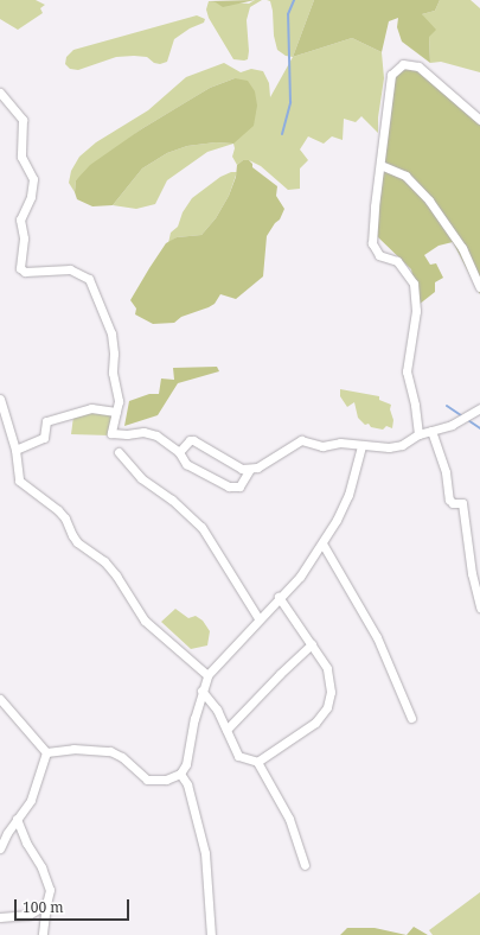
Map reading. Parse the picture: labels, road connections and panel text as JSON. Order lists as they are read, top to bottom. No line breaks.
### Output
{"scale_bar":"100 m"}
